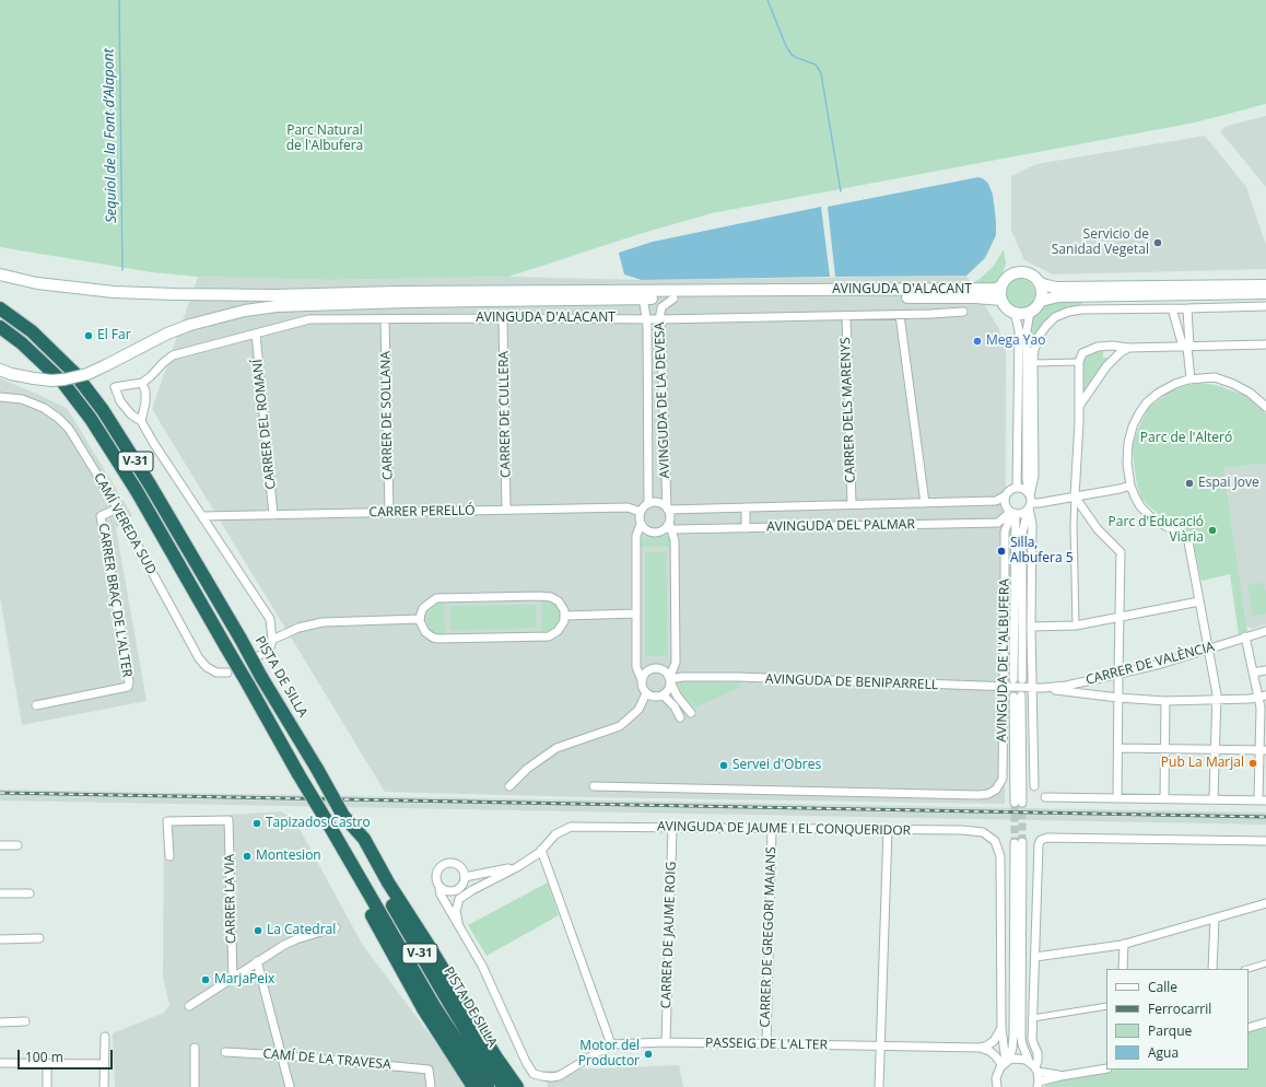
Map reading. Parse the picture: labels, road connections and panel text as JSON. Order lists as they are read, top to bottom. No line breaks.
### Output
{"streets":{"highway":["V-31","PISTA DE SILLA"],"main road":["AVINGUDA D'ALACANT"],"street":["AVINGUDA DE LA DEVESA","CARRER DELS MARENYS","CARRER DE CULLERA","CARRER DE SOLLANA","CARRER DEL ROMANÍ","CARRER PERELLÓ","CAMÍ VEREDA SUD","AVINGUDA DEL PALMAR","CARRER BRAÇ DE L'ALTER","AVINGUDA DE L'ALBUFERA","CARRER DE VALÈNCIA","AVINGUDA DE BENIPARRELL","AVINGUDA DE JAUME I EL CONQUERIDOR","CARRER LA VIA","CARRER DE JAUME ROIG","CARRER DE GREGORI MAIANS","PASSEIG DE L'ALTER","CAMÍ DE LA TRAVESA"]},"crossings":[["AVINGUDA D'ALACANT","AVINGUDA DE LA DEVESA"],["AVINGUDA D'ALACANT","CARRER DELS MARENYS"],["AVINGUDA D'ALACANT","CARRER DE CULLERA"],["AVINGUDA D'ALACANT","CARRER DE SOLLANA"],["AVINGUDA D'ALACANT","CARRER DEL ROMANÍ"],["AVINGUDA D'ALACANT","AVINGUDA DE L'ALBUFERA"],["AVINGUDA DE LA DEVESA","CARRER PERELLÓ"],["AVINGUDA DE LA DEVESA","AVINGUDA DEL PALMAR"],["CARRER DELS MARENYS","AVINGUDA DEL PALMAR"],["CARRER DE CULLERA","CARRER PERELLÓ"],["CARRER DE SOLLANA","CARRER PERELLÓ"],["CARRER DEL ROMANÍ","CARRER PERELLÓ"],["CARRER PERELLÓ","AVINGUDA DEL PALMAR"],["CAMÍ VEREDA SUD","CARRER BRAÇ DE L'ALTER"],["AVINGUDA DEL PALMAR","AVINGUDA DE L'ALBUFERA"],["AVINGUDA DE L'ALBUFERA","CARRER DE VALÈNCIA"],["AVINGUDA DE L'ALBUFERA","AVINGUDA DE BENIPARRELL"],["CARRER DE VALÈNCIA","AVINGUDA DE BENIPARRELL"],["AVINGUDA DE JAUME I EL CONQUERIDOR","CARRER DE JAUME ROIG"],["AVINGUDA DE JAUME I EL CONQUERIDOR","CARRER DE GREGORI MAIANS"],["CARRER DE JAUME ROIG","PASSEIG DE L'ALTER"],["CARRER DE GREGORI MAIANS","PASSEIG DE L'ALTER"]],"water":["Sequiol de la Font d’Alapont"],"parks":["Parc Natural de l'Albufera","Parc de l'Alteró"],"places":["Servicio de Sanidad Vegetal","El Far","Mega Yao","Espai Jove","Parc d'Educació Viària","Silla, Albufera 5","Pub La Marjal","Servei d'Obres","Tapizados Castro","Montesion","La Catedral","MarjaPeix","Motor del Productor"],"legend":["Calle","Ferrocarril","Parque","Agua"],"scale_bar":"100 m"}
